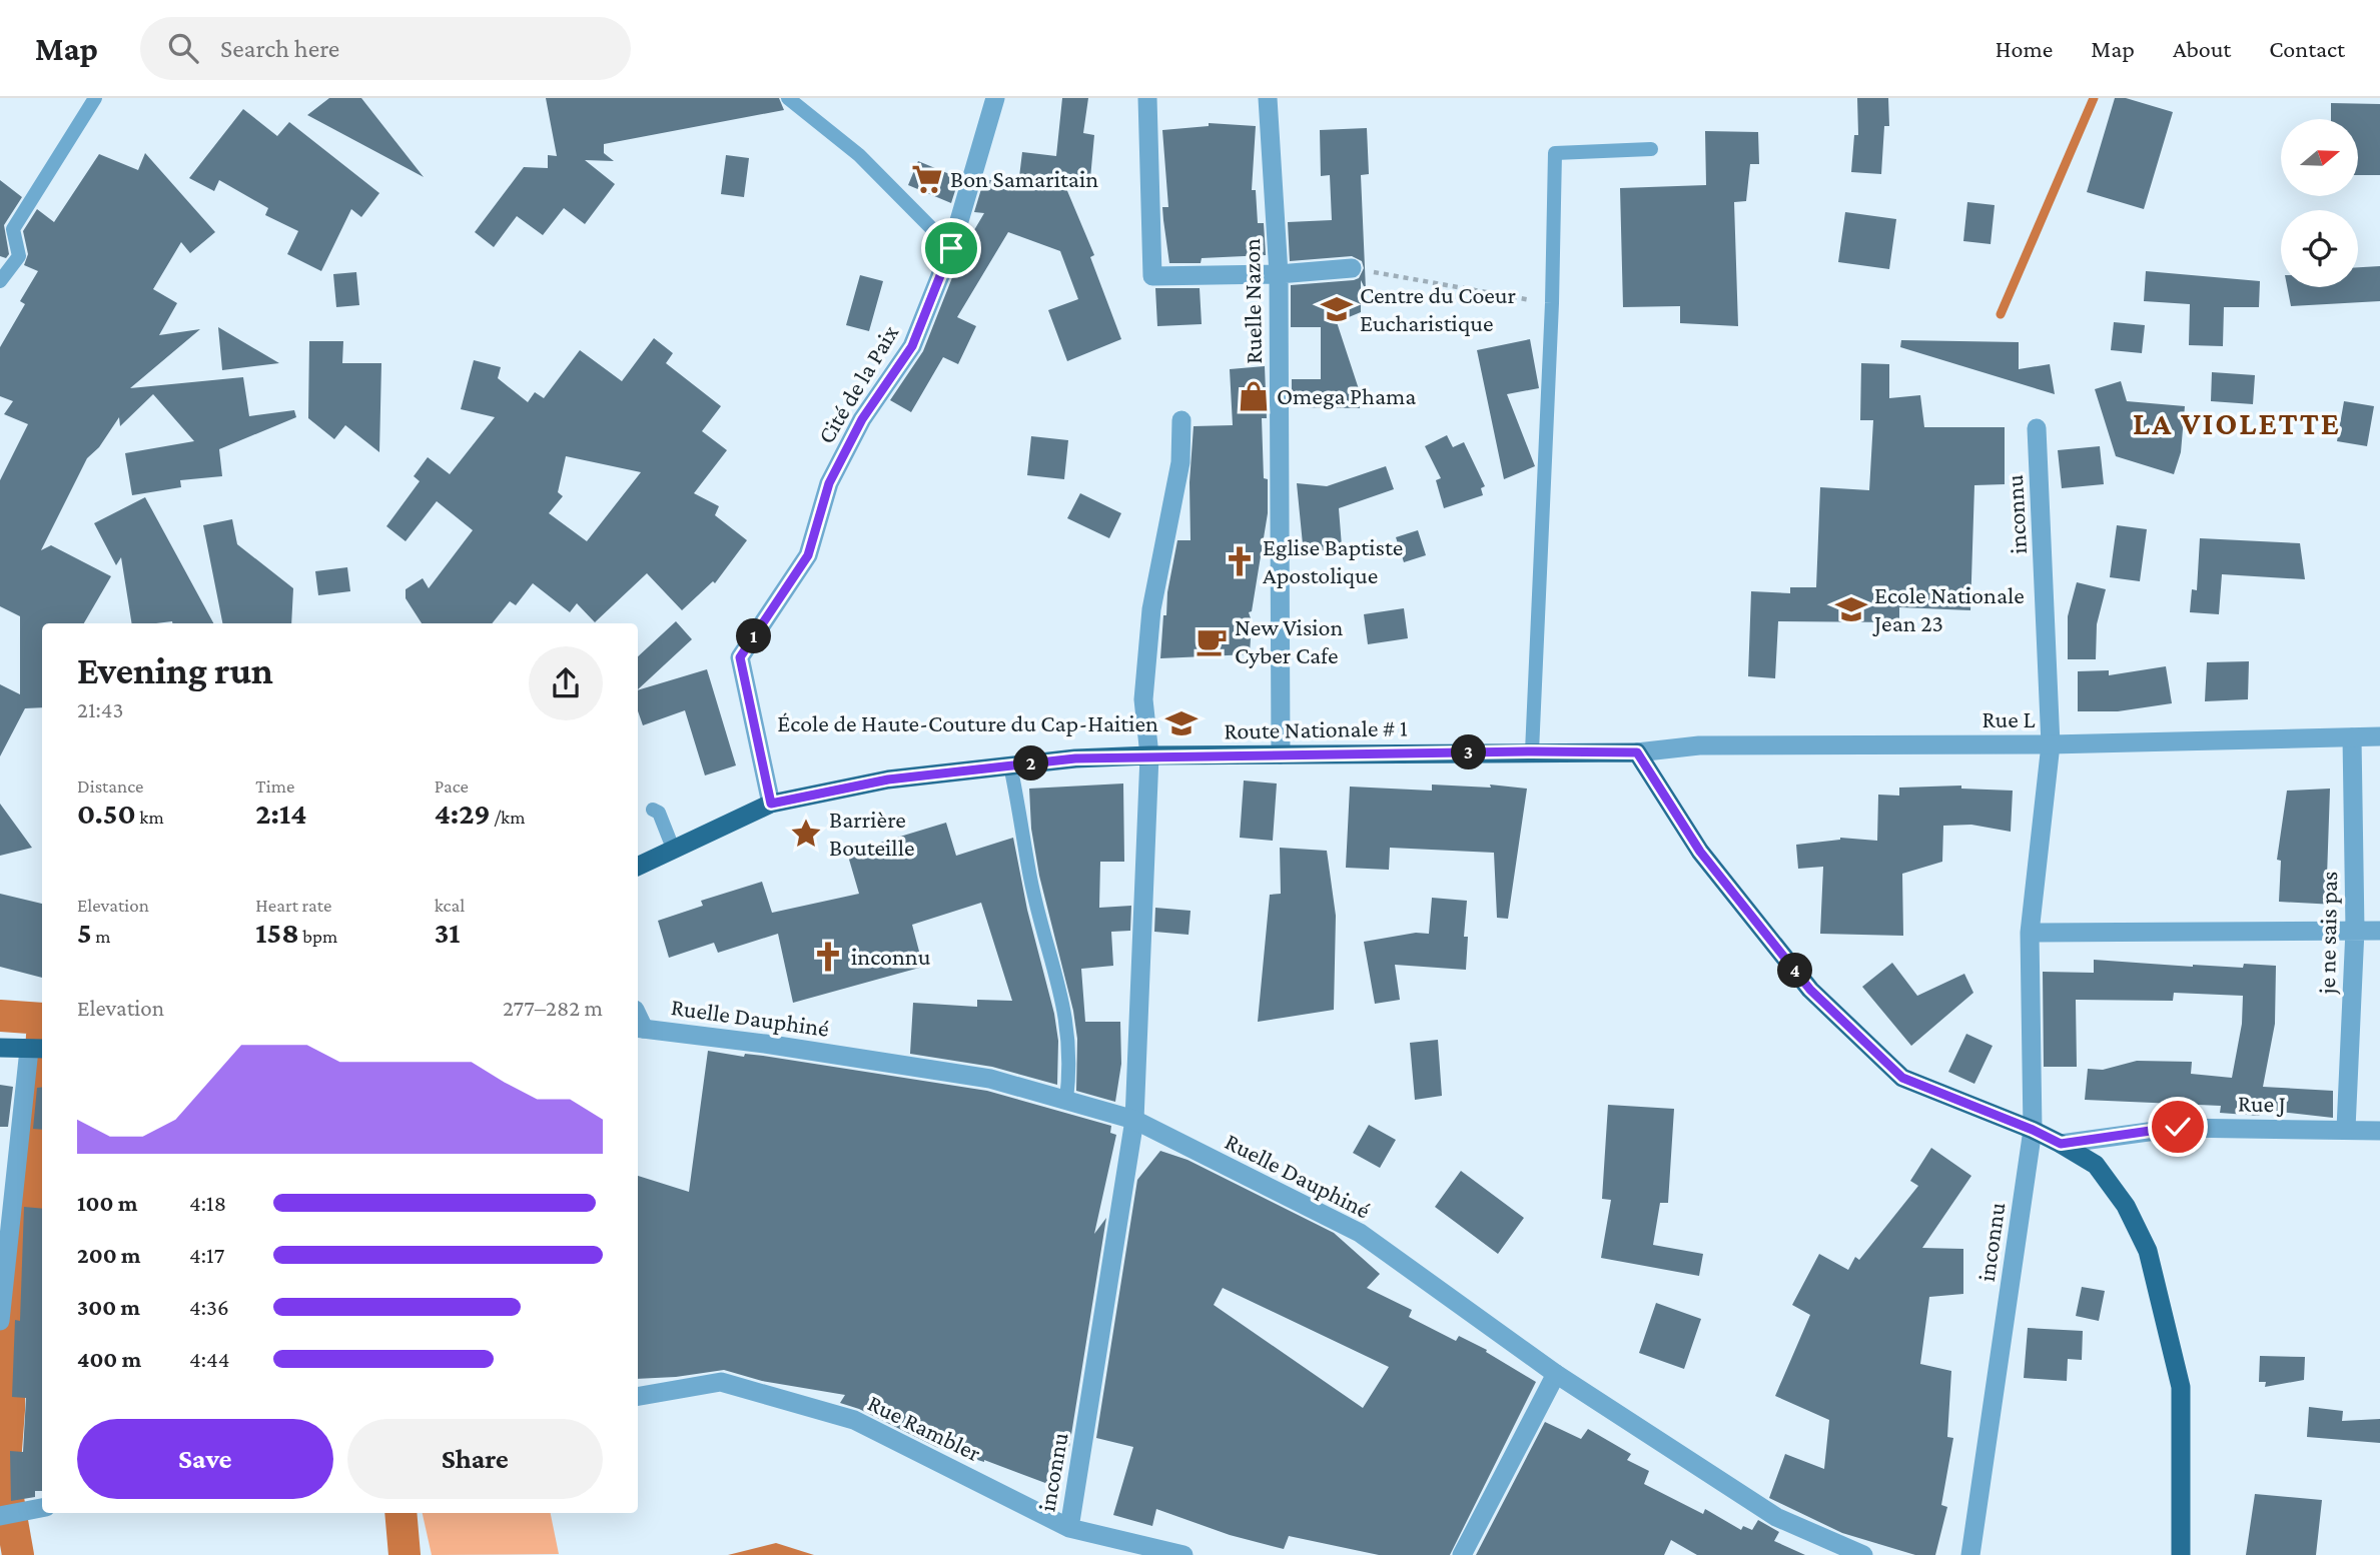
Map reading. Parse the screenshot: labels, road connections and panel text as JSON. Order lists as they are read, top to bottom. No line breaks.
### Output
{"streets":{"main road":["Route Nationale # 1"],"street":["Ruelle Nazon","Cité de la Paix","inconnu","Rue L","je ne sais pas","Ruelle Dauphiné","Rue J","Rue Rambler"]},"crossings":[["Ruelle Nazon","Route Nationale # 1"],["Cité de la Paix","Route Nationale # 1"],["inconnu","Rue L"],["inconnu","Route Nationale # 1"],["inconnu","Ruelle Dauphiné"],["inconnu","Rue Rambler"],["Rue L","Route Nationale # 1"],["Rue L","je ne sais pas"],["je ne sais pas","Rue J"]],"districts":["LA VIOLETTE"],"places":{"supermarket":["Bon Samaritain"],"school or university":["Centre du Coeur Eucharistique","Ecole Nationale Jean 23","École de Haute-Couture du Cap-Haitien"],"shop":["Omega Phama"],"church":["Eglise Baptiste Apostolique","inconnu"],"cafe":["New Vision Cyber Cafe"],"place":["Barrière Bouteille"]},"north":"right","page":{"header":"Map","search":"Search here","nav":["Home","Map","About","Contact"],"pins":["1","3","2","4"],"heading":["Evening run","21:43"],"stats":[["Distance","0.50 km"],["Time","2:14"],["Pace","4:29 /km"],["Elevation","5 m"],["Heart rate","158 bpm"],["kcal","31"]],"chart":["Elevation","277–282 m"],"list":[{"name":"100 m","note":"4:18"},{"name":"200 m","note":"4:17"},{"name":"300 m","note":"4:36"},{"name":"400 m","note":"4:44"}],"buttons":["Save","Share"]}}
